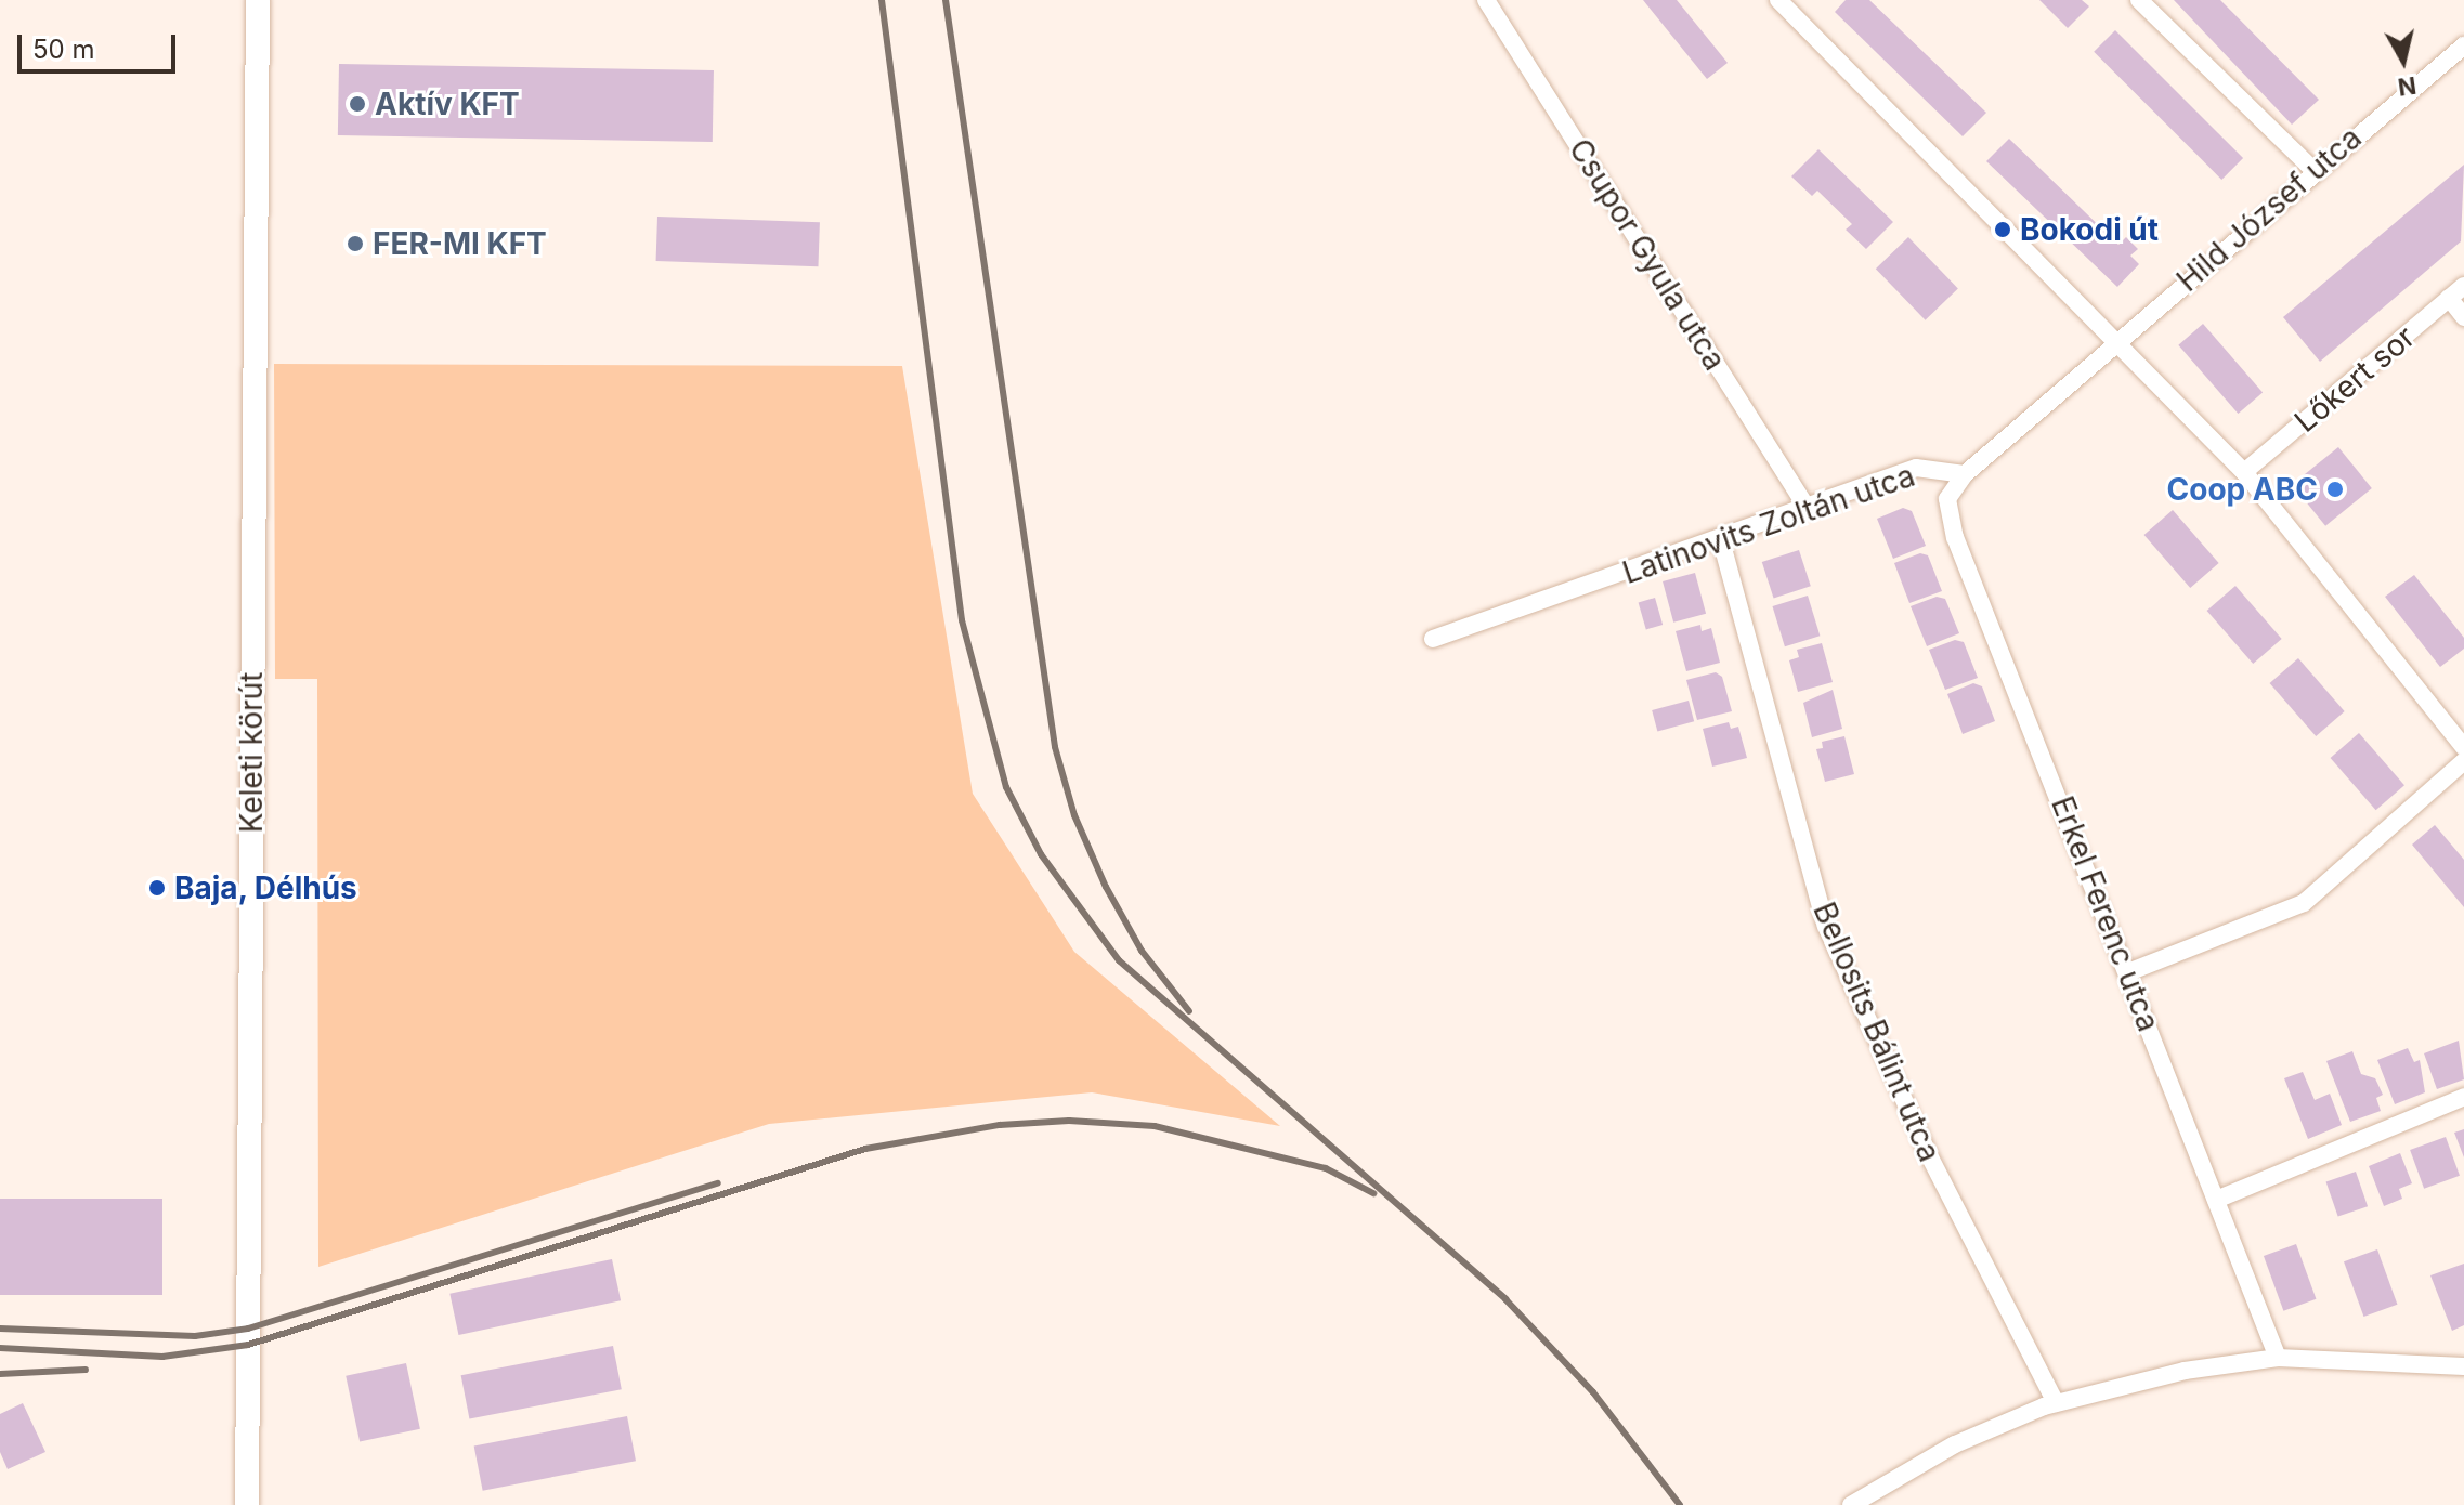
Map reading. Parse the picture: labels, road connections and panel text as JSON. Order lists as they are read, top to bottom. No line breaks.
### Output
{"streets":{"main road":["Keleti körút"],"street":["Hild József utca","Csupor Gyula utca","Lőkert sor","Latinovits Zoltán utca","Erkel Ferenc utca","Bellosits Bálint utca"]},"crossings":[["Csupor Gyula utca","Latinovits Zoltán utca"],["Latinovits Zoltán utca","Erkel Ferenc utca"],["Latinovits Zoltán utca","Bellosits Bálint utca"]],"places":["Aktív KFT","Bokodi út","FER-MI KFT","Coop ABC","Baja, Délhús"],"scale_bar":"50 m","north":"bottom"}
